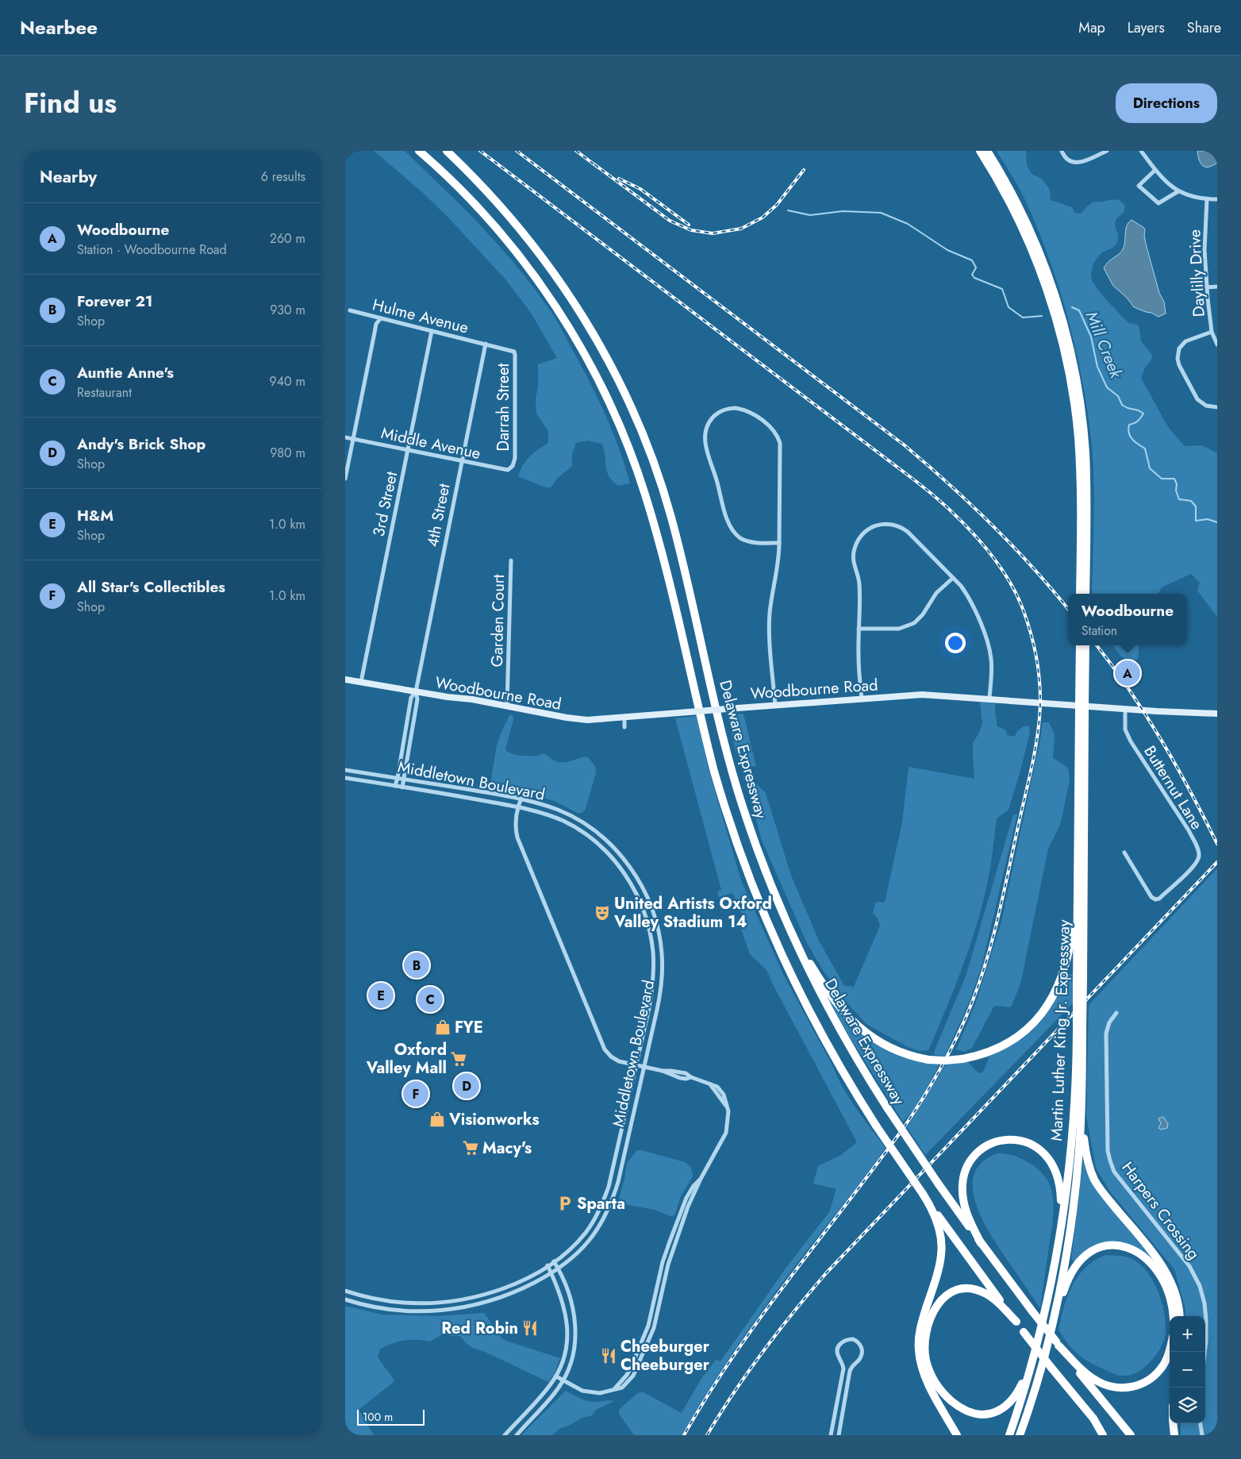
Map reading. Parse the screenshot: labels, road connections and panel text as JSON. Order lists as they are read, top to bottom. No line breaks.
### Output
{"streets":{"highway":["Delaware Expressway","Martin Luther King Jr. Expressway"],"main road":["Woodbourne Road"],"street":["Daylilly Drive","Hulme Avenue","Darrah Street","Middle Avenue","3rd Street","4th Street","Garden Court","Middletown Boulevard","Butternut Lane","Harpers Crossing"]},"crossings":[["Hulme Avenue","Darrah Street"],["Hulme Avenue","3rd Street"],["Hulme Avenue","4th Street"],["Darrah Street","Middle Avenue"],["Darrah Street","4th Street"],["Middle Avenue","3rd Street"],["Middle Avenue","4th Street"],["3rd Street","Woodbourne Road"],["4th Street","Woodbourne Road"],["4th Street","Middletown Boulevard"],["Garden Court","Woodbourne Road"],["Woodbourne Road","Butternut Lane"]],"water":["Mill Creek"],"places":{"theatre":["United Artists Oxford Valley Stadium 14"],"shop":["FYE","Visionworks"],"supermarket":["Oxford Valley Mall","Macy's"],"parking":["Sparta"],"restaurant":["Red Robin","Cheeburger Cheeburger"]},"scale_bar":"100 m","page":{"header":"Nearbee","nav":["Map","Layers","Share"],"title":"Find us","buttons":"Directions","heading":["Nearby","6 results"],"list":[{"mark":"A","name":"Woodbourne","note":"Station · Woodbourne Road","value":"260 m"},{"mark":"B","name":"Forever 21","note":"Shop","value":"930 m"},{"mark":"C","name":"Auntie Anne's","note":"Restaurant","value":"940 m"},{"mark":"D","name":"Andy's Brick Shop","note":"Shop","value":"980 m"},{"mark":"E","name":"H&M","note":"Shop","value":"1.0 km"},{"mark":"F","name":"All Star's Collectibles","note":"Shop","value":"1.0 km"}],"popup":["Woodbourne","Station"],"pins":["A","B","E","C","D","F"],"map_buttons":["+","−"],"scale":"100 m"}}
